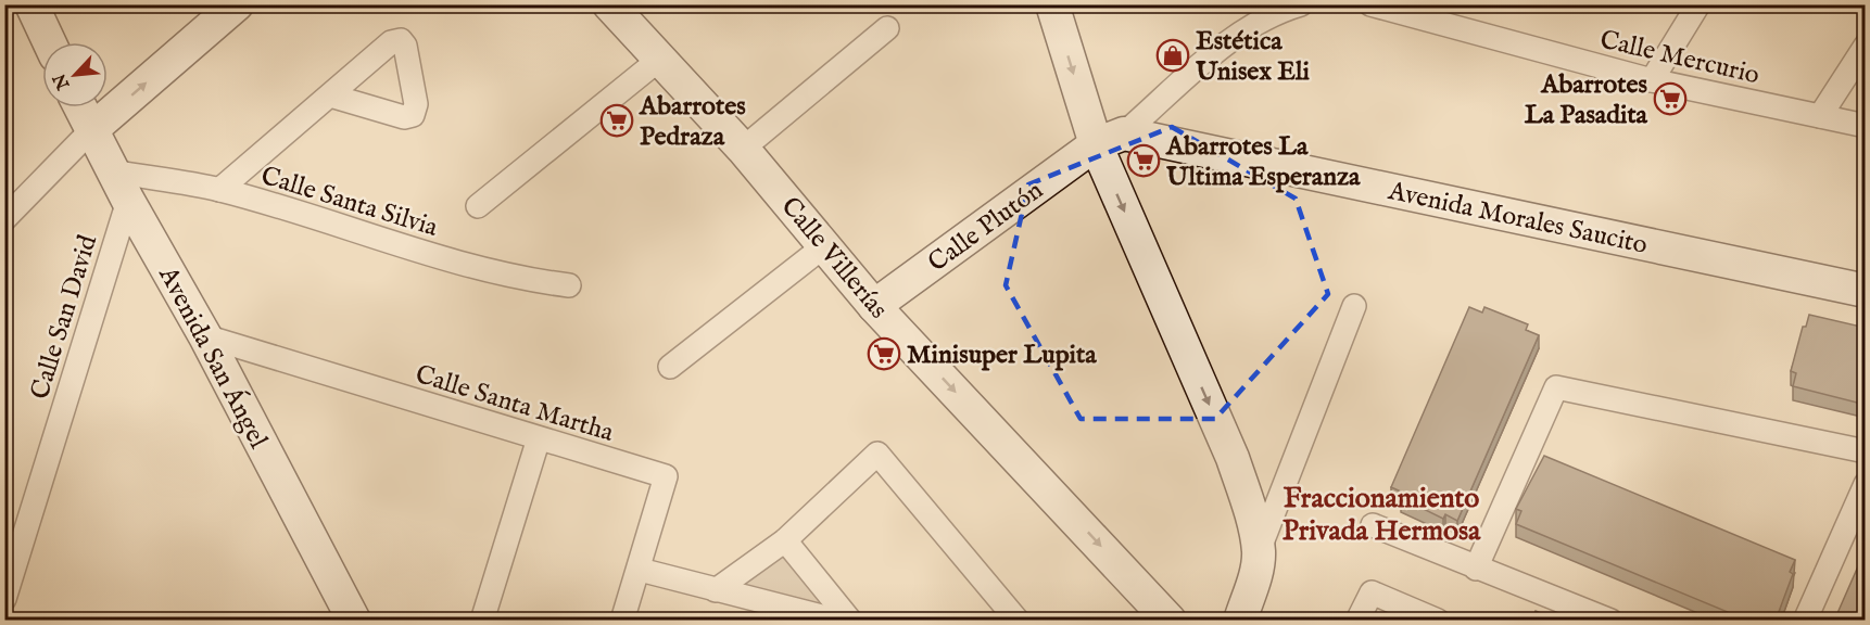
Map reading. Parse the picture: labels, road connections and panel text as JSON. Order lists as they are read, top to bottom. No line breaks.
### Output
{"streets":{"street":["Calle Mercurio","Calle Santa Silvia","Avenida Morales Saucito","Calle Plutón","Calle Villerías","Calle San David","Avenida San Ángel","Calle Santa Martha"]},"crossings":[["Calle Santa Silvia","Avenida San Ángel"],["Avenida Morales Saucito","Calle Plutón"],["Calle Plutón","Calle Villerías"],["Calle San David","Avenida San Ángel"],["Avenida San Ángel","Calle Santa Martha"]],"districts":["Fraccionamiento Privada Hermosa"],"places":{"shop":["Estética Unisex Eli"],"supermarket":["Abarrotes La Pasadita","Abarrotes Pedraza","Abarrotes La Ultima Esperanza","Minisuper Lupita"]},"north":"bottom left"}
